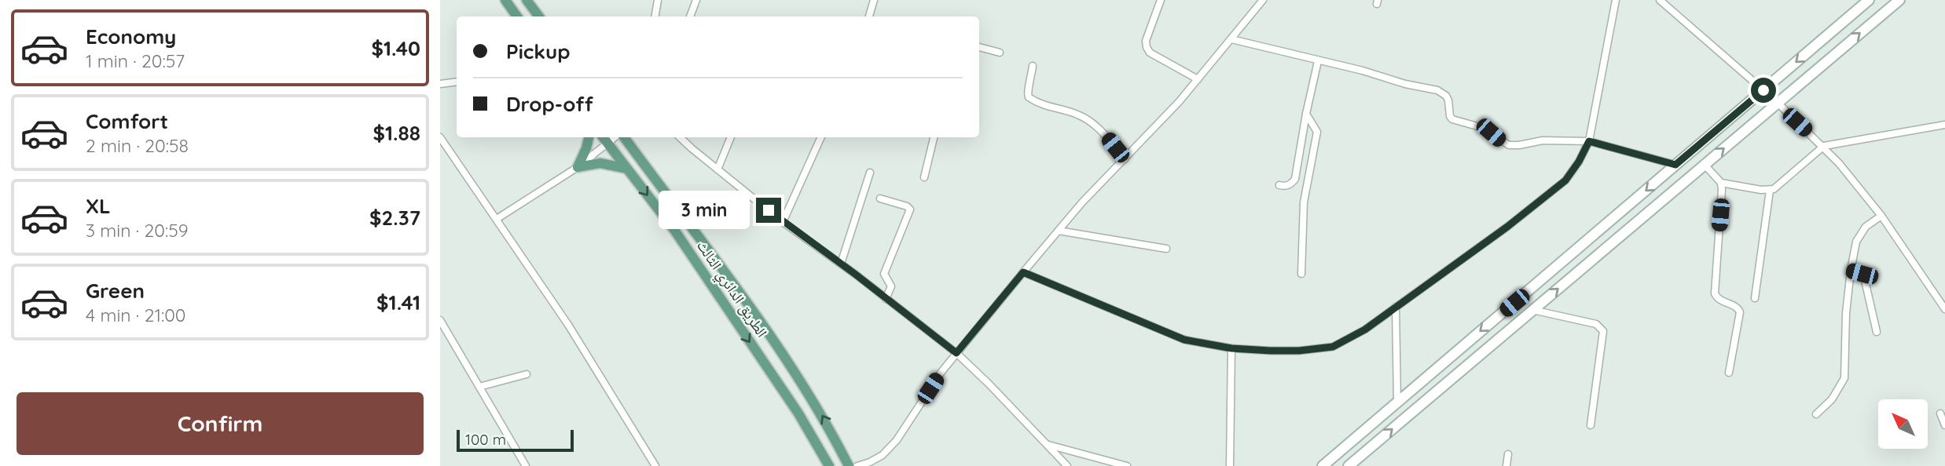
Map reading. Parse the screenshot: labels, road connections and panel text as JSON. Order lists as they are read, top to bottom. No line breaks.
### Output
{"streets":{"main road":["الطريق الدائري الثالث"]},"scale_bar":"100 m","north":"top left","page":{"list":[{"name":"Economy","note":"1 min · 20:57","value":"$1.40"},{"name":"Comfort","note":"2 min · 20:58","value":"$1.88"},{"name":"XL","note":"3 min · 20:59","value":"$2.37"},{"name":"Green","note":"4 min · 21:00","value":"$1.41"}],"banner":["Pickup","Drop-off"],"bubble":"3 min","buttons":"Confirm","scale":"100 m"}}
